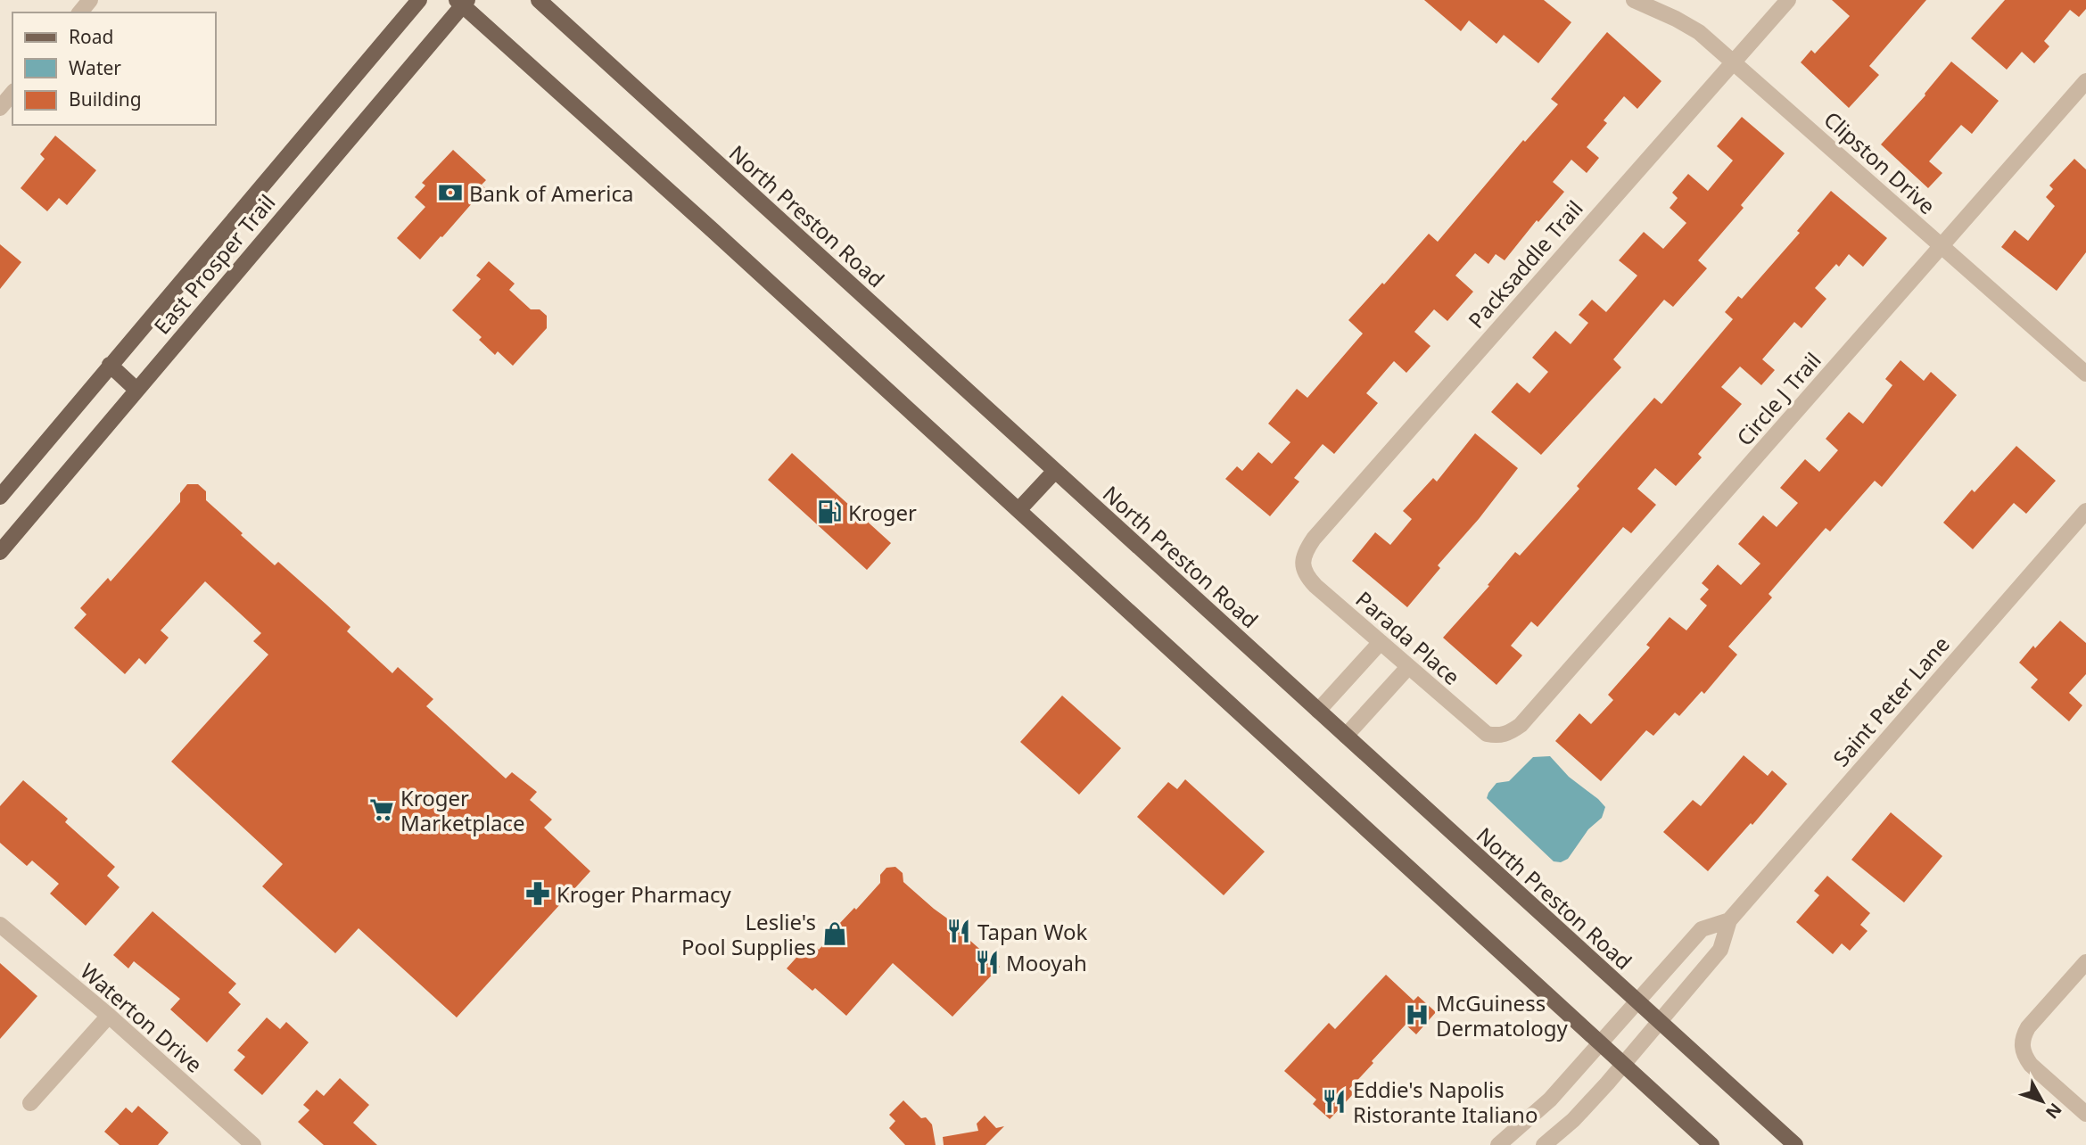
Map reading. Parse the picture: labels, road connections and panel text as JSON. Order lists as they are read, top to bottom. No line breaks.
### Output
{"streets":{"main road":["North Preston Road","East Prosper Trail"],"street":["Clipston Drive","Packsaddle Trail","Circle J Trail","Parada Place","Saint Peter Lane","Waterton Drive"]},"crossings":[["Clipston Drive","Packsaddle Trail"],["Clipston Drive","Circle J Trail"],["North Preston Road","Saint Peter Lane"],["Packsaddle Trail","Parada Place"],["Circle J Trail","Parada Place"]],"places":{"bank":["Bank of America"],"fuel station":["Kroger"],"supermarket":["Kroger Marketplace"],"pharmacy":["Kroger Pharmacy"],"restaurant":["Tapan Wok","Mooyah","Eddie's Napolis Ristorante Italiano"],"shop":["Leslie's Pool Supplies"],"hospital":["McGuiness Dermatology"]},"legend":["Road","Water","Building"],"north":"bottom right"}
